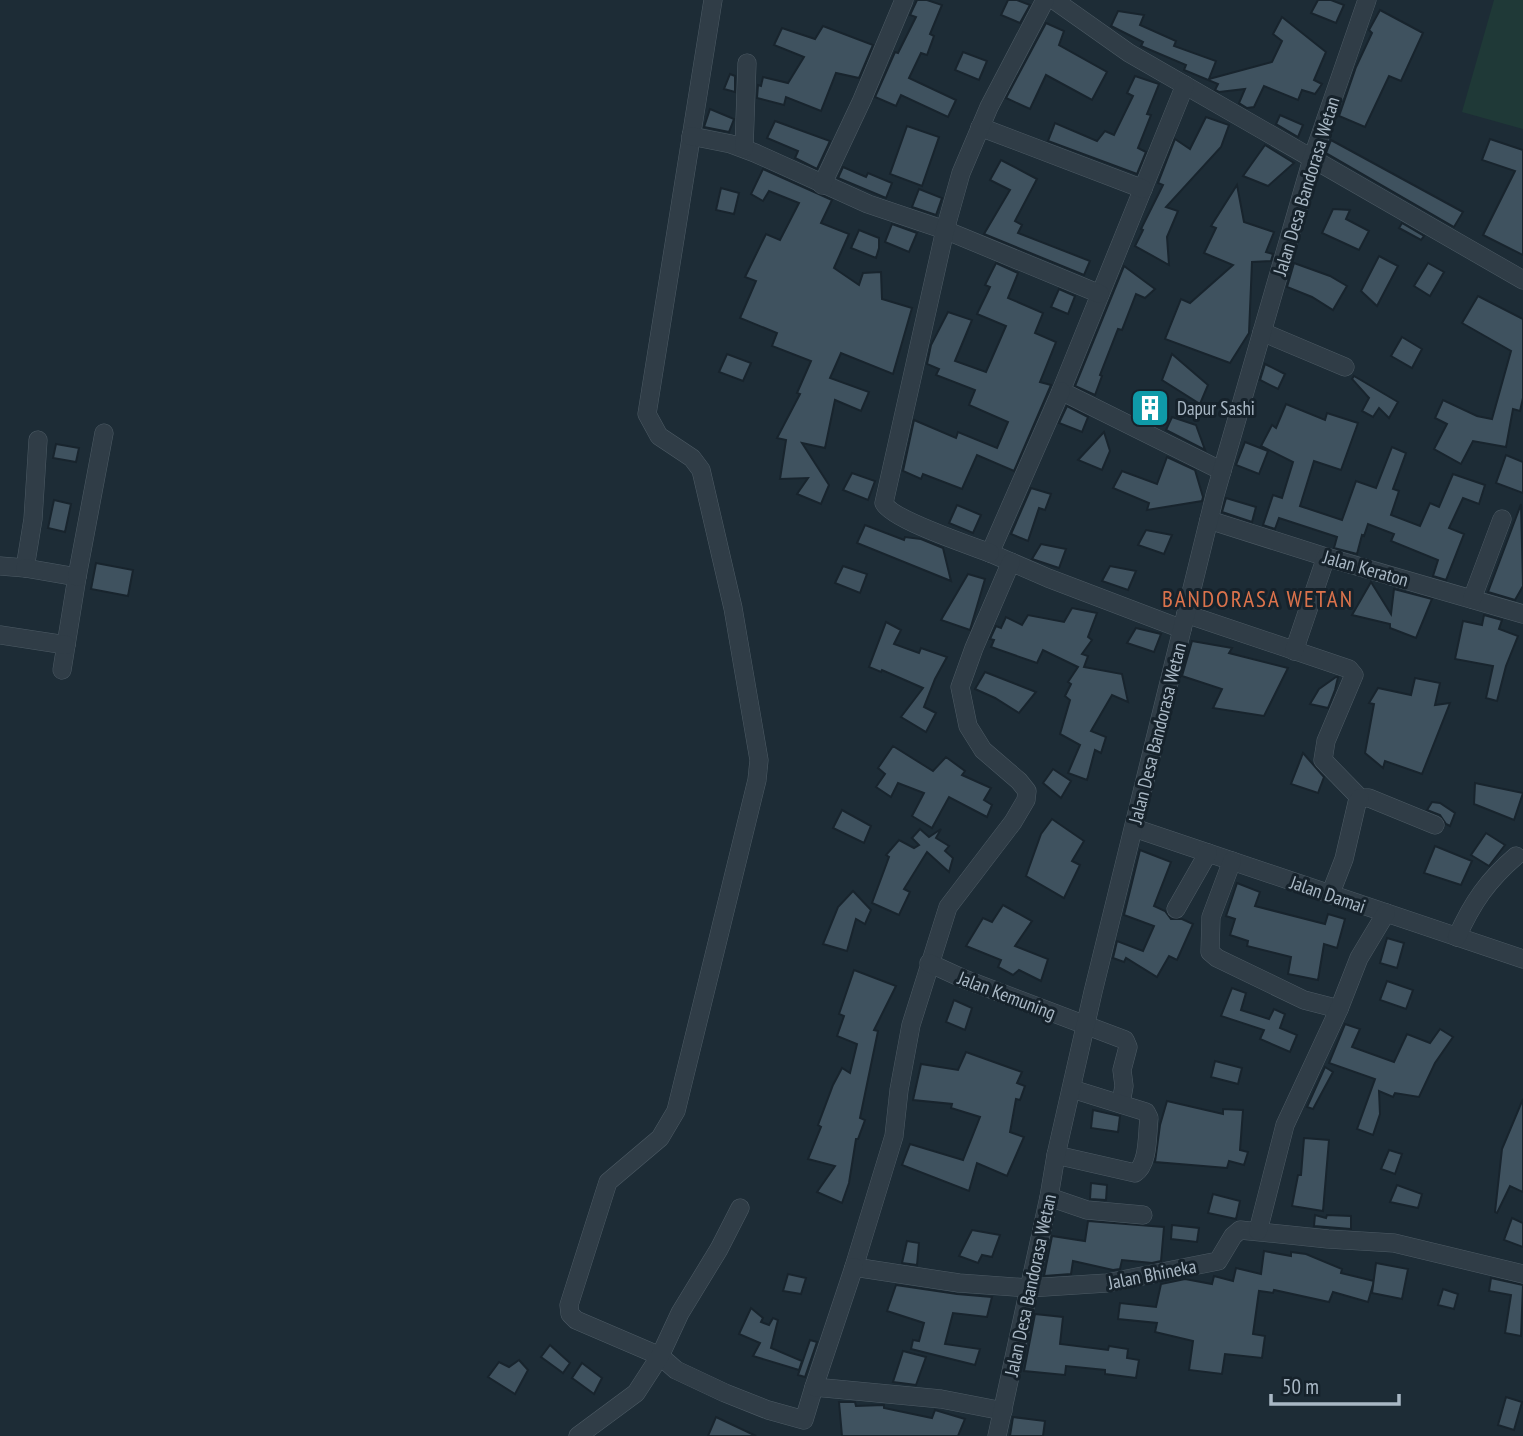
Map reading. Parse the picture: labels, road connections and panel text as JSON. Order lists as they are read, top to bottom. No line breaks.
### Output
{"streets":{"street":["Jalan Desa Bandorasa Wetan","Jalan Keraton","Jalan Damai","Jalan Kemuning","Jalan Bhineka"]},"crossings":[["Jalan Desa Bandorasa Wetan","Jalan Keraton"],["Jalan Desa Bandorasa Wetan","Jalan Damai"],["Jalan Desa Bandorasa Wetan","Jalan Kemuning"],["Jalan Desa Bandorasa Wetan","Jalan Bhineka"]],"districts":["BANDORASA WETAN"],"places":{"building":["Dapur Sashi"]},"scale_bar":"50 m"}
